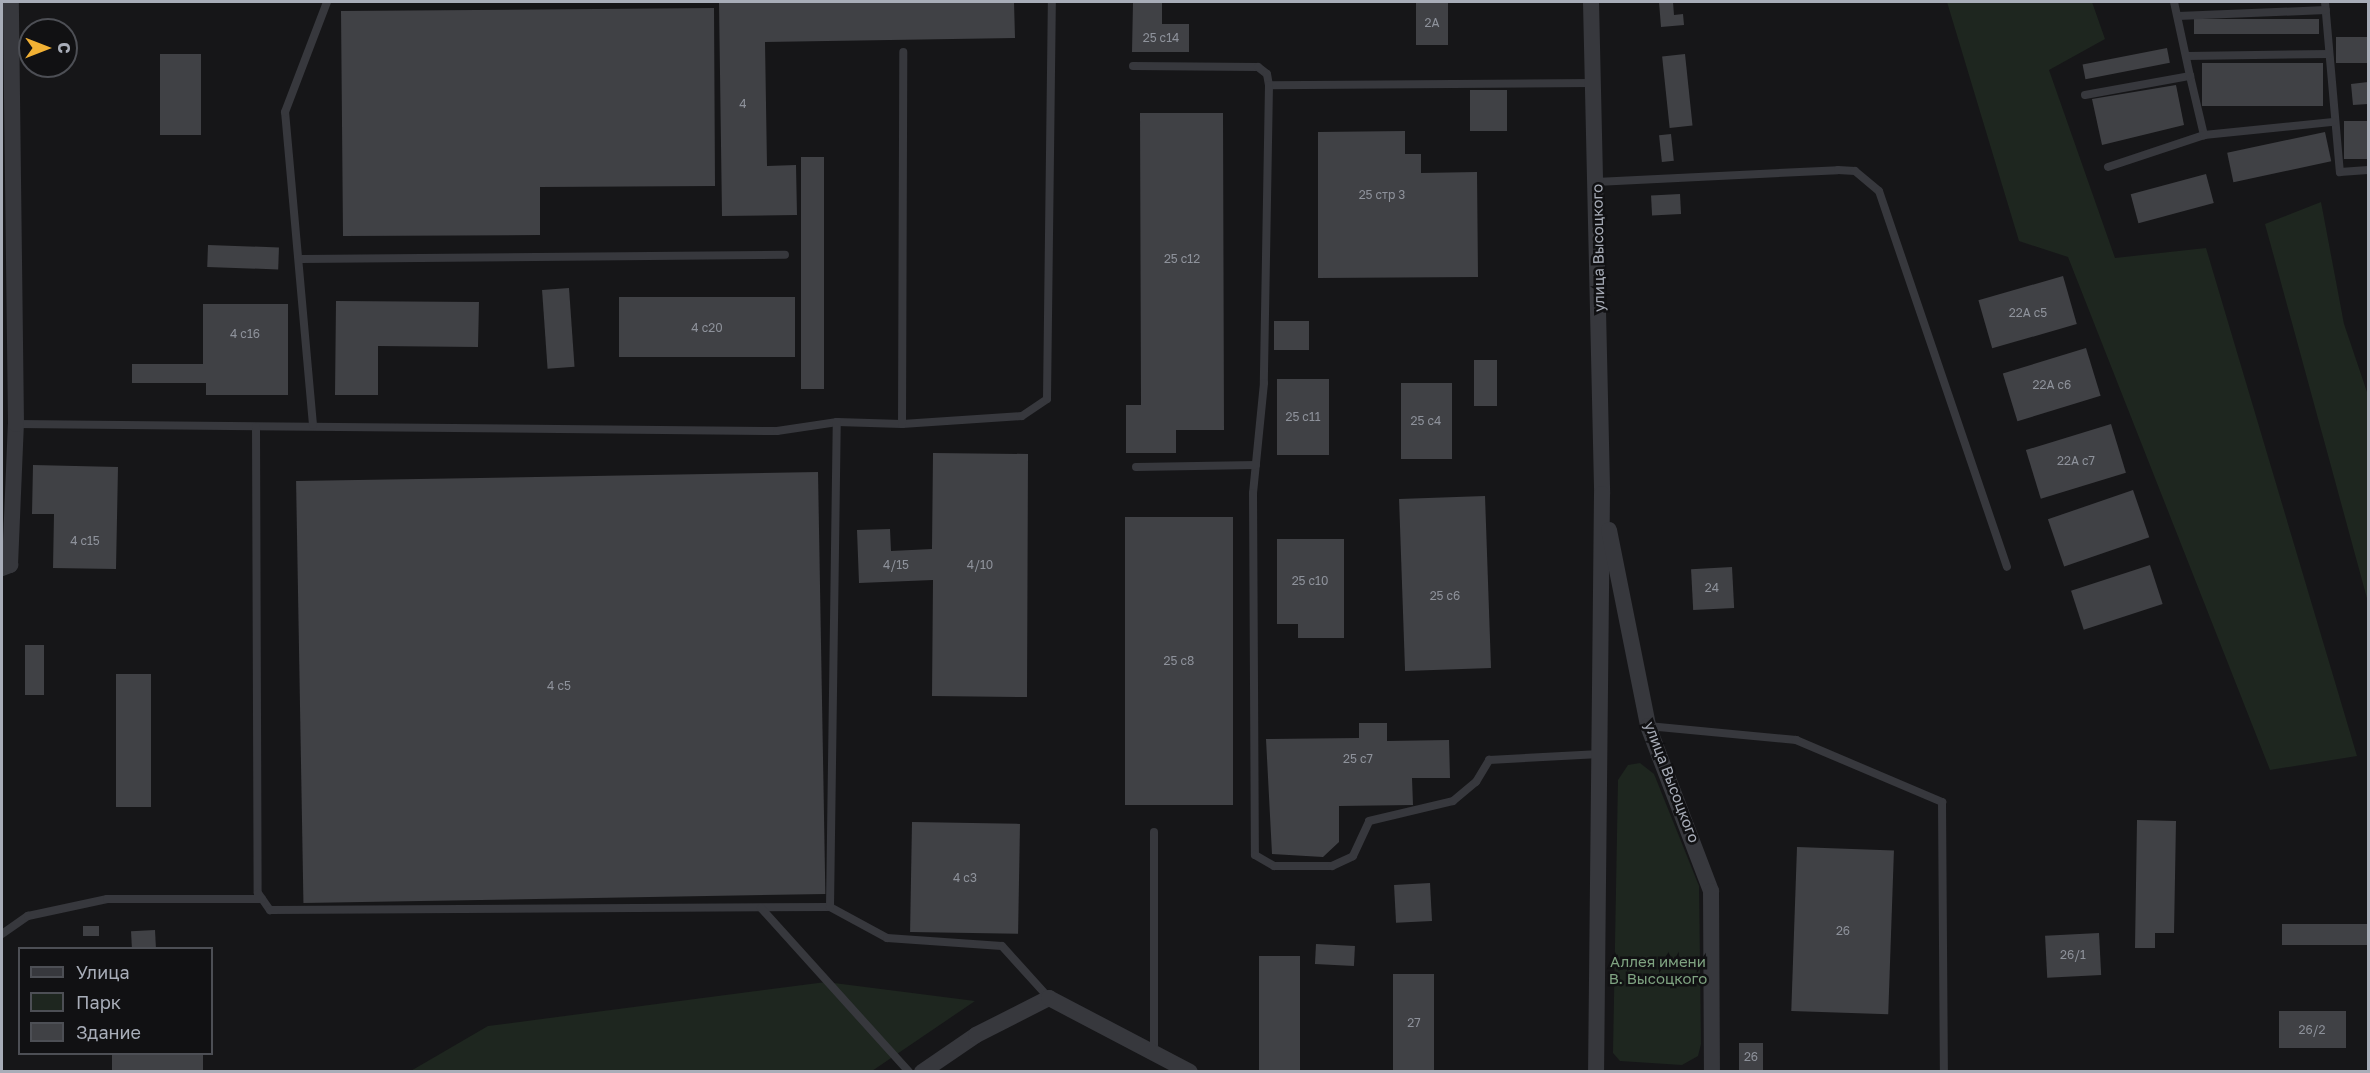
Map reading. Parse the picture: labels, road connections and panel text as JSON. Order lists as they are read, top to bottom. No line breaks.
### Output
{"streets":{"street":["улица Высоцкого"]},"parks":["Аллея имени В. Высоцкого"],"house_numbers":["2А","25 с14","4","25 стр 3","25 с12","22А с5","4 с20","4 с16","22А с6","25 с11","25 с4","22А с7","4 с15","4/15","4/10","25 с10","24","25 с6","25 с8","4 с5","25 с7","4 с3","26","26/1","27","26/2","26"],"legend":["Улица","Парк","Здание"],"north":"right"}
